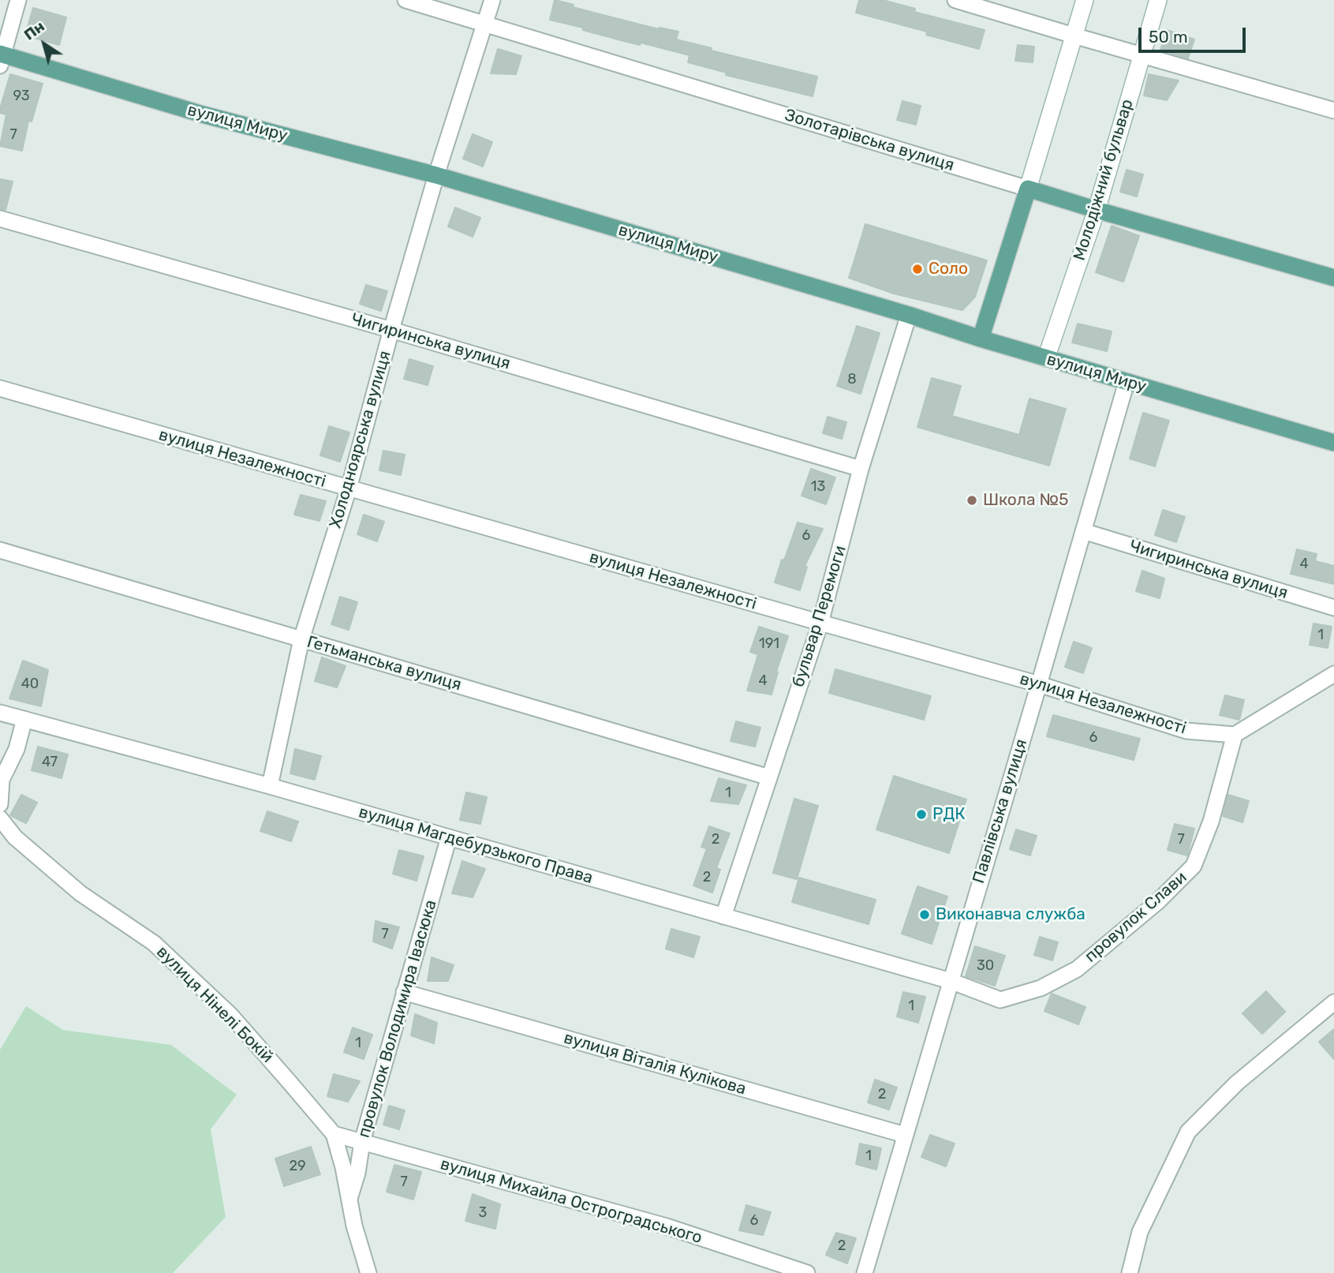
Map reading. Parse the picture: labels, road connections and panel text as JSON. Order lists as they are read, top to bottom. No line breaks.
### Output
{"streets":{"main road":["вулиця Миру","Золотарівська вулиця","Молодіжний бульвар"],"street":["Чигиринська вулиця","Холодноярська вулиця","вулиця Незалежності","бульвар Перемоги","Гетьманська вулиця","Павлівська вулиця","вулиця Магдебурзького Права","провулок Слави","вулиця Нінелі Бокій","провулок Володимира Івасюка","вулиця Віталія Кулікова","вулиця Михайла Остроградського"]},"crossings":[["вулиця Миру","Молодіжний бульвар"],["вулиця Миру","Холодноярська вулиця"],["вулиця Миру","бульвар Перемоги"],["вулиця Миру","Павлівська вулиця"],["Золотарівська вулиця","Молодіжний бульвар"],["Золотарівська вулиця","Холодноярська вулиця"],["Чигиринська вулиця","Холодноярська вулиця"],["Чигиринська вулиця","бульвар Перемоги"],["Чигиринська вулиця","Павлівська вулиця"],["Холодноярська вулиця","вулиця Незалежності"],["Холодноярська вулиця","Гетьманська вулиця"],["Холодноярська вулиця","вулиця Магдебурзького Права"],["вулиця Незалежності","бульвар Перемоги"],["вулиця Незалежності","Павлівська вулиця"],["вулиця Незалежності","провулок Слави"],["бульвар Перемоги","Гетьманська вулиця"],["бульвар Перемоги","вулиця Магдебурзького Права"],["Павлівська вулиця","вулиця Магдебурзького Права"],["Павлівська вулиця","провулок Слави"],["Павлівська вулиця","вулиця Віталія Кулікова"],["вулиця Магдебурзького Права","провулок Слави"],["вулиця Магдебурзького Права","провулок Володимира Івасюка"],["вулиця Нінелі Бокій","провулок Володимира Івасюка"],["вулиця Нінелі Бокій","вулиця Михайла Остроградського"],["провулок Володимира Івасюка","вулиця Віталія Кулікова"],["провулок Володимира Івасюка","вулиця Михайла Остроградського"]],"places":["Соло","Школа №5","РДК","Виконавча служба"],"house_numbers":["93","7","8","13","6","4","1","191","4","40","6","47","1","2","7","2","7","30","1","1","2","1","29","7","3","6","2"],"scale_bar":"50 m","north":"top left"}
